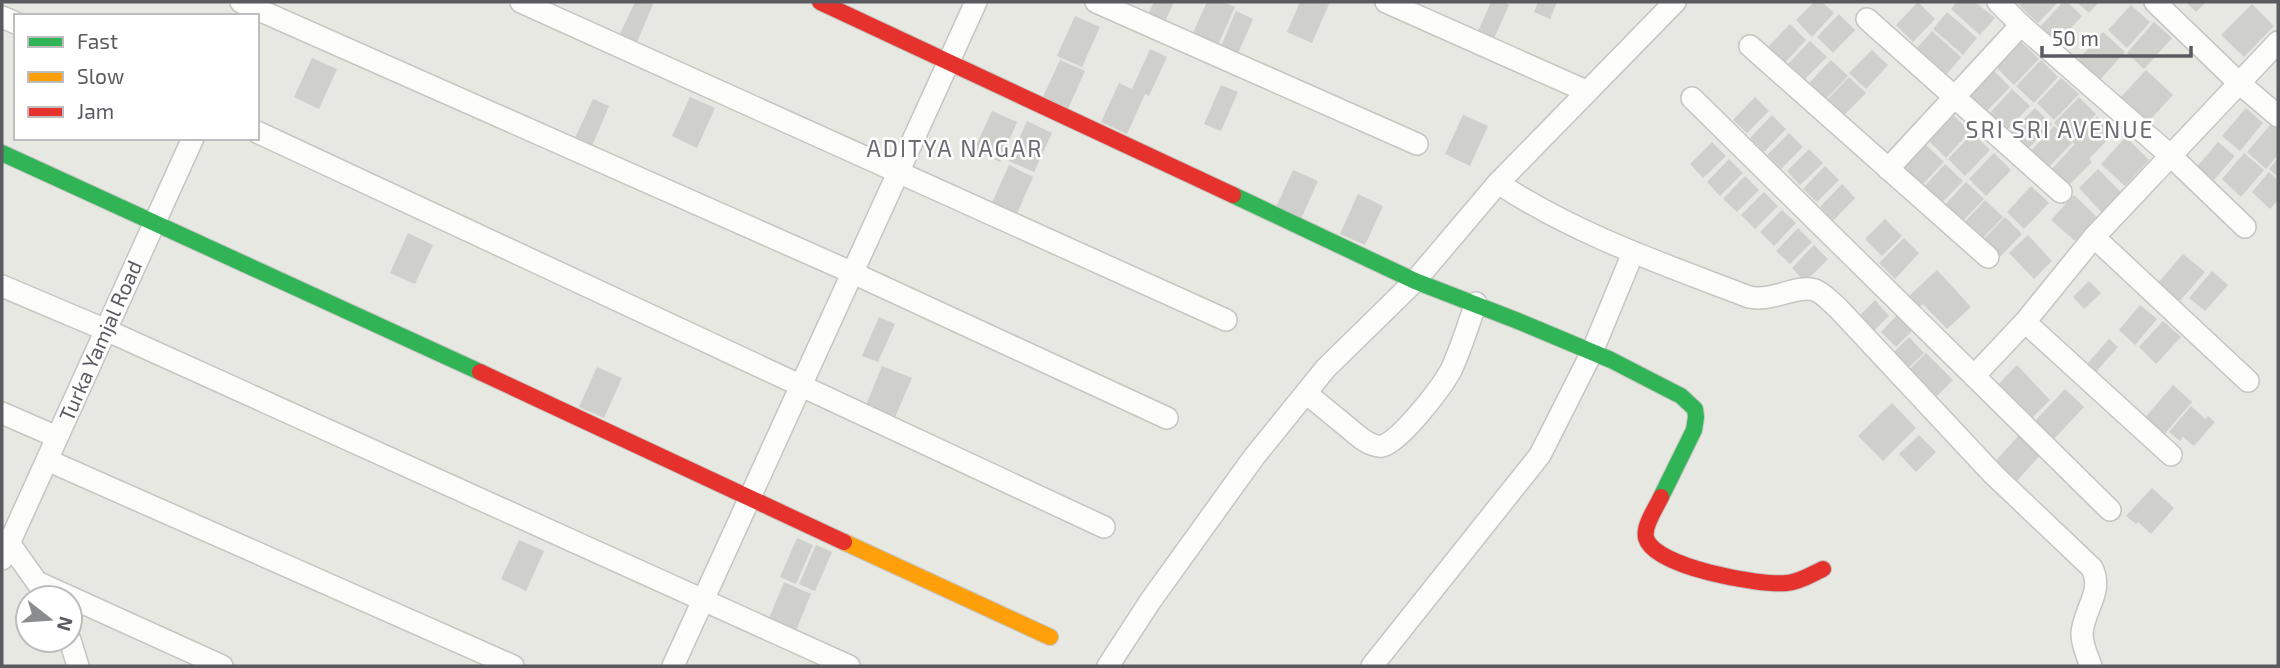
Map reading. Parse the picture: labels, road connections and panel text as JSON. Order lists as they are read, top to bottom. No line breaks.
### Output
{"streets":{"street":["Turka Yamjal Road"]},"districts":["SRI SRI AVENUE","ADITYA NAGAR"],"legend":["Fast","Slow","Jam"],"scale_bar":"50 m","north":"right"}
